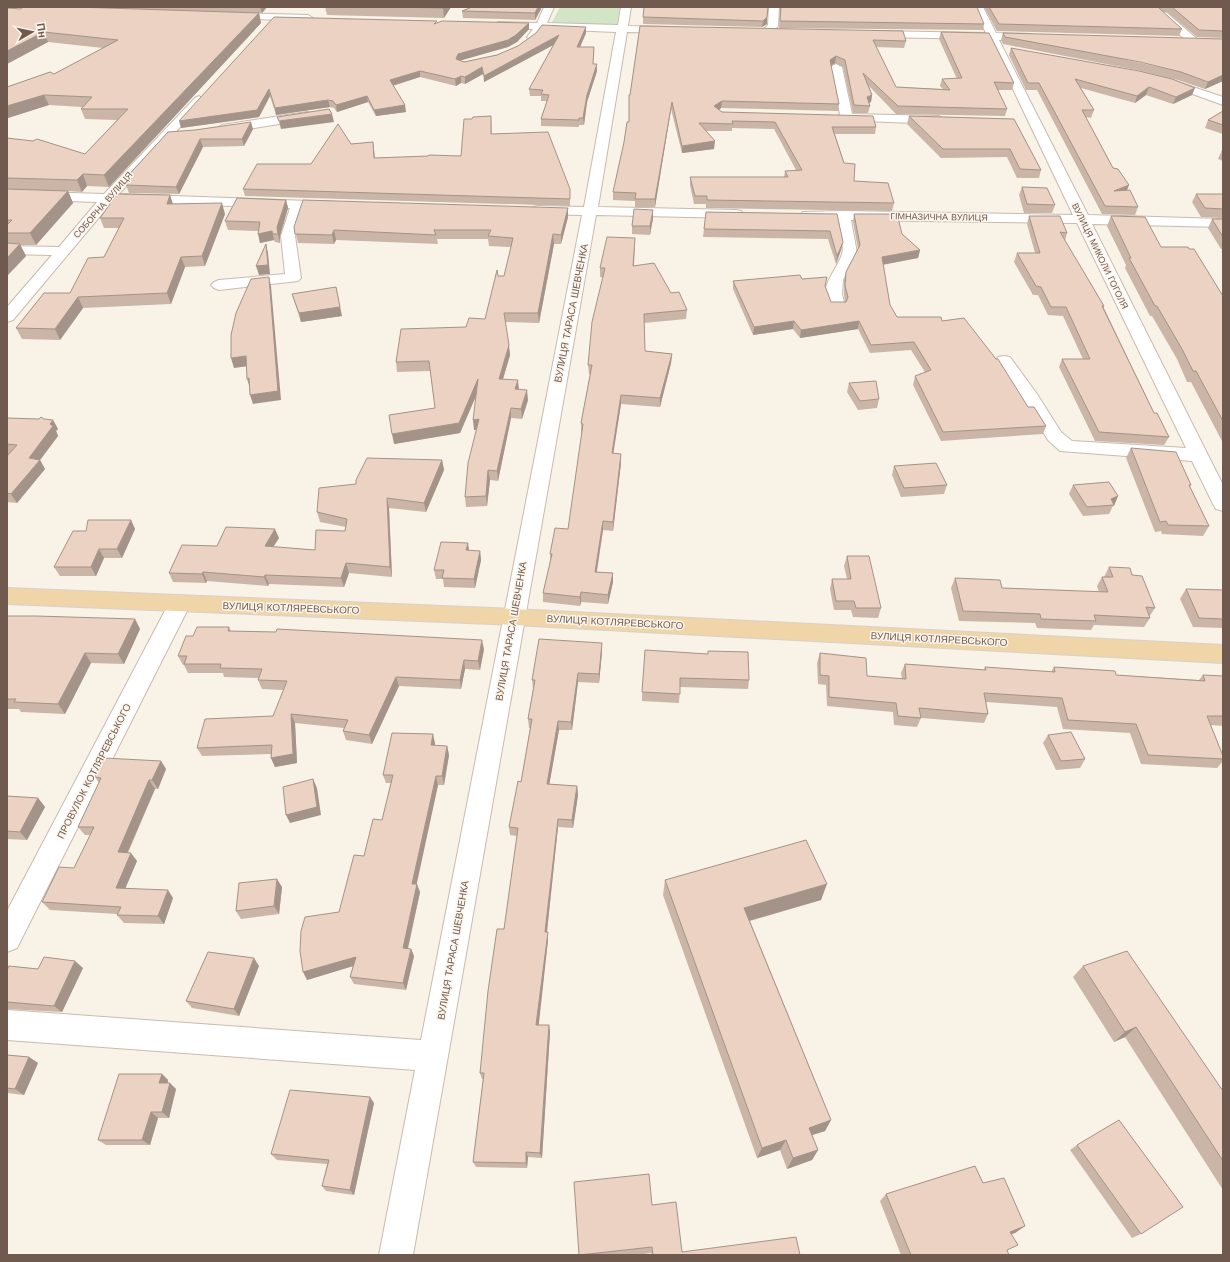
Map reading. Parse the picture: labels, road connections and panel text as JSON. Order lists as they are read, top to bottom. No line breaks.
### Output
{"streets":{"main road":["ВУЛИЦЯ КОТЛЯРЕВСЬКОГО"],"street":["СОБОРНА ВУЛИЦЯ","ГІМНАЗИЧНА ВУЛИЦЯ","ВУЛИЦЯ МИКОЛИ ГОГОЛЯ","ВУЛИЦЯ ТАРАСА ШЕВЧЕНКА","ПРОВУЛОК КОТЛЯРЕВСЬКОГО"]},"crossings":[["ГІМНАЗИЧНА ВУЛИЦЯ","ВУЛИЦЯ МИКОЛИ ГОГОЛЯ"],["ВУЛИЦЯ ТАРАСА ШЕВЧЕНКА","ВУЛИЦЯ КОТЛЯРЕВСЬКОГО"],["ВУЛИЦЯ КОТЛЯРЕВСЬКОГО","ПРОВУЛОК КОТЛЯРЕВСЬКОГО"]],"north":"right"}
